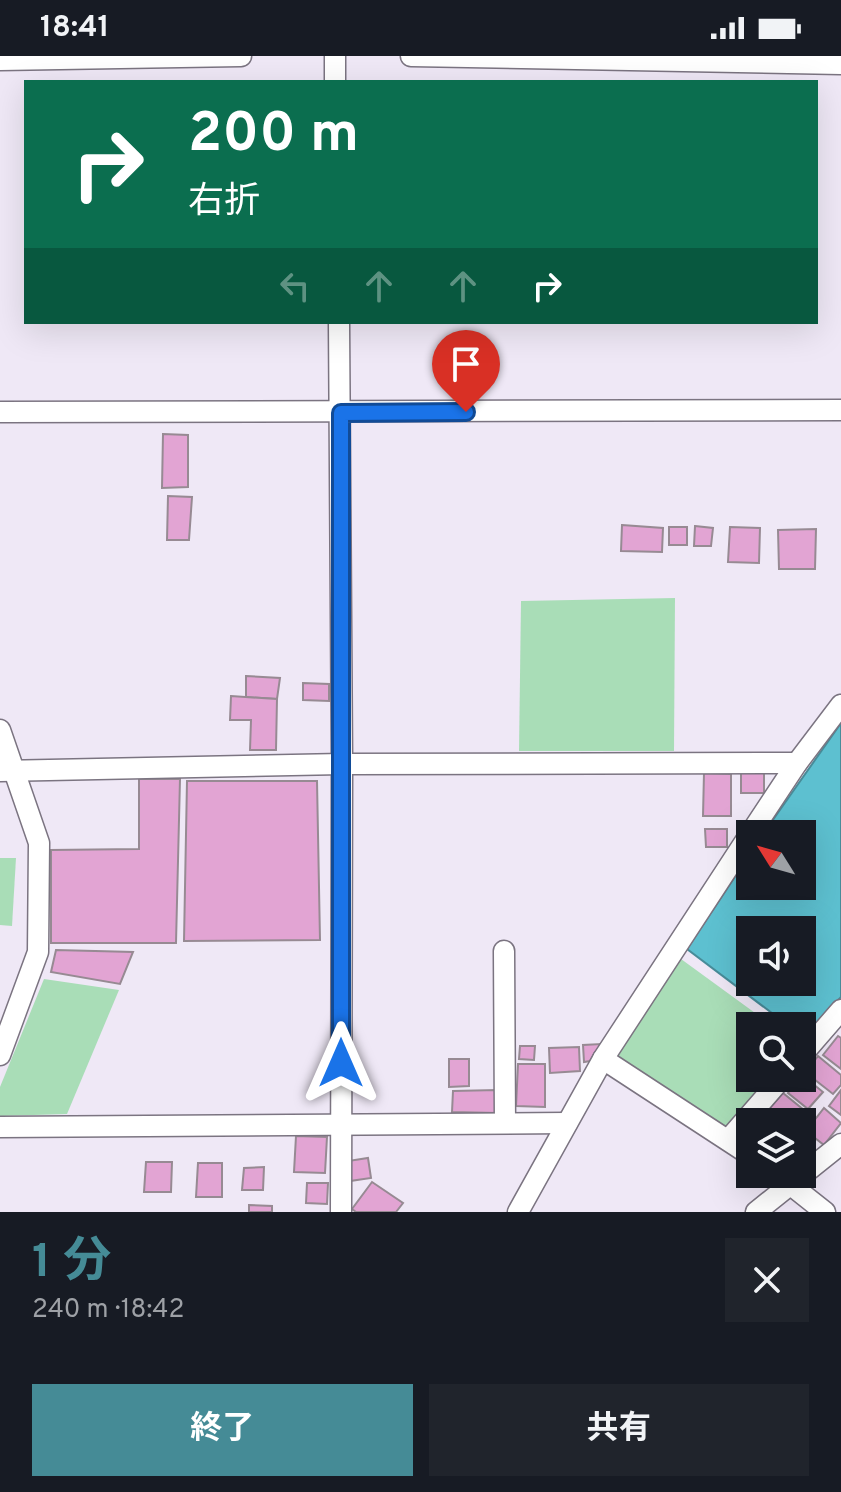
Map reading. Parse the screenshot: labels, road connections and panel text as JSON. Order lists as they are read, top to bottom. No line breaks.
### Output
{"north":"top left","page":{"status":"18:41","turn":["200 m","右折"],"heading":["1 分","240 m · 18:42"],"buttons":["終了","共有"]}}
